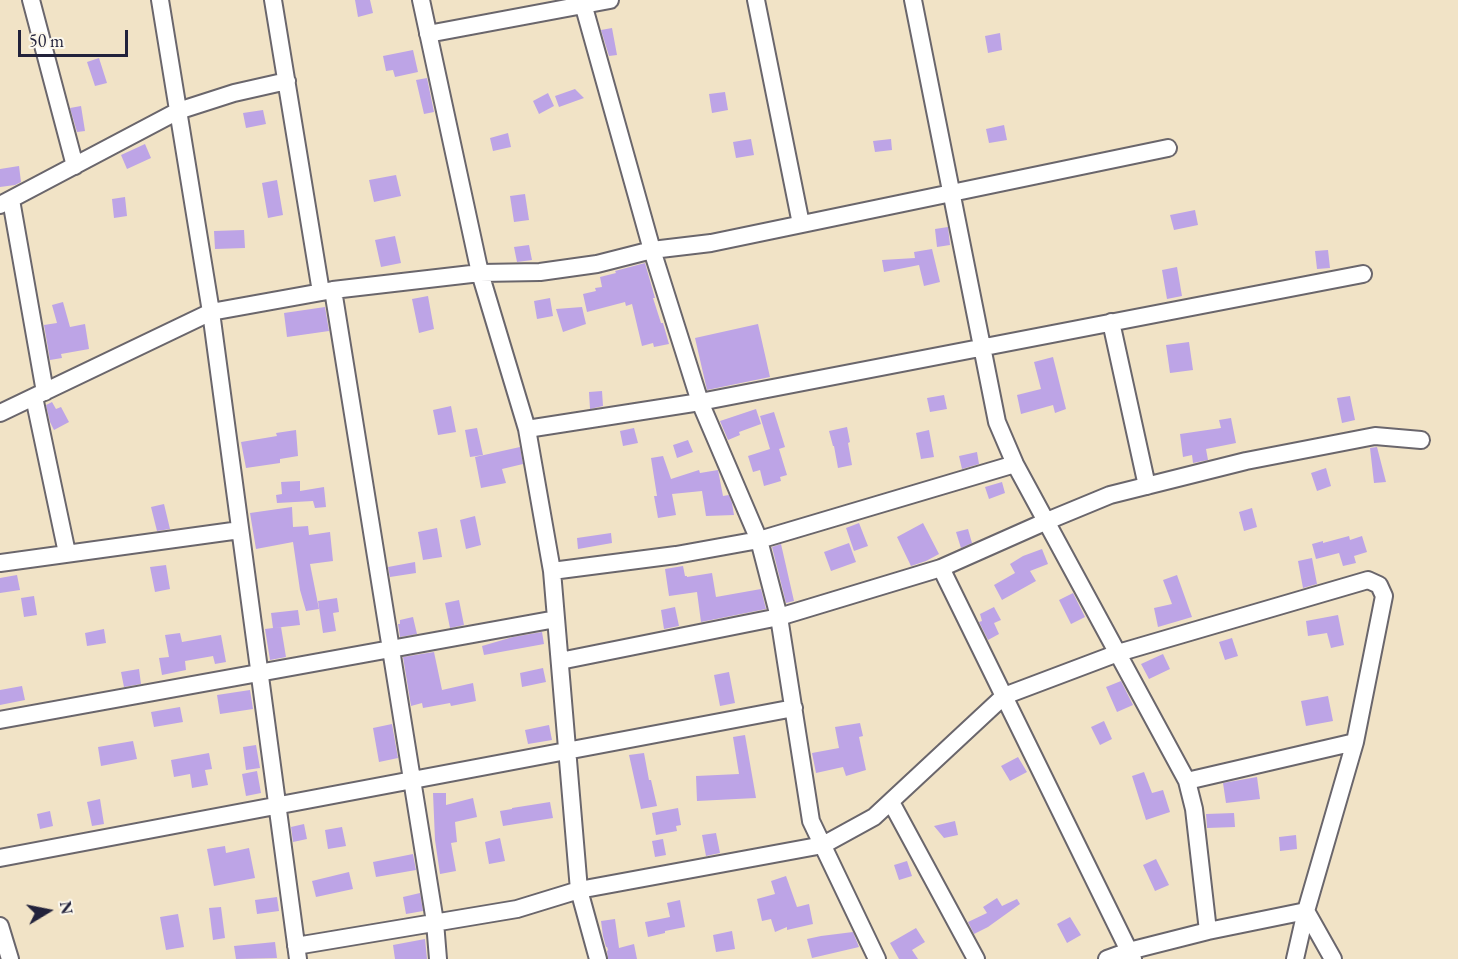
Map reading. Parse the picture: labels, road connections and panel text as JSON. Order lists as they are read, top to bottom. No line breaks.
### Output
{"scale_bar":"50 m","north":"right"}
